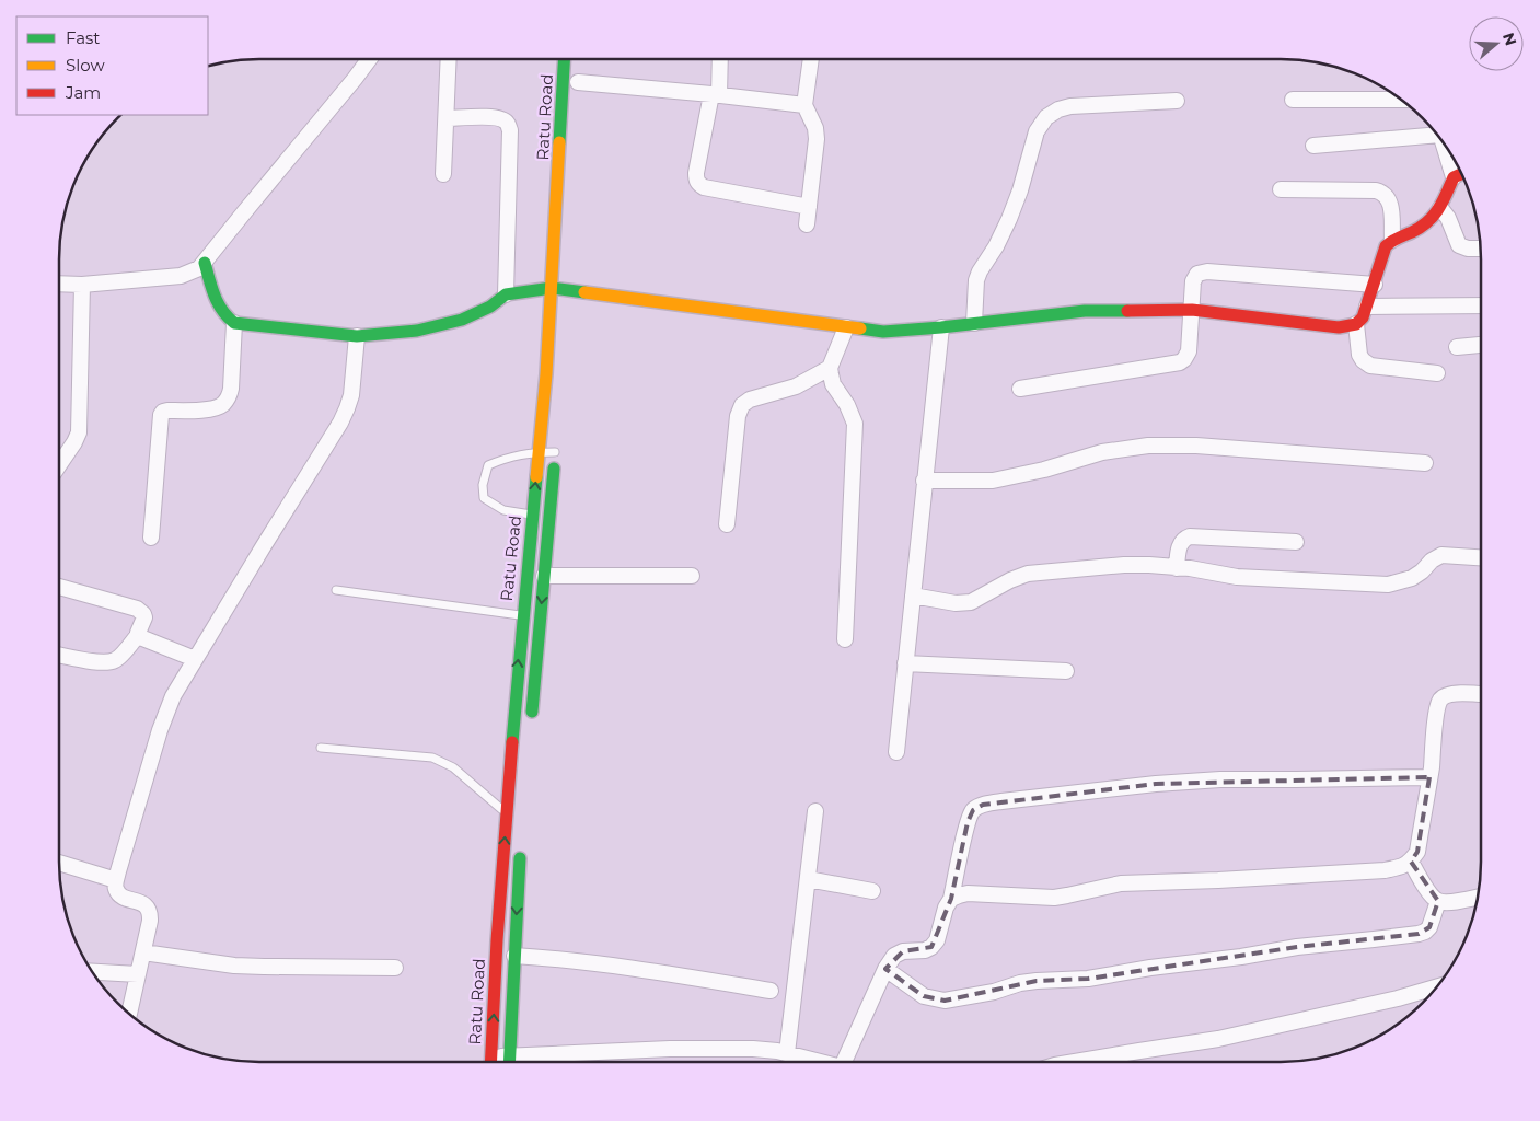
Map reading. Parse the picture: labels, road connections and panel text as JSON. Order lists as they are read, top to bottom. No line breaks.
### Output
{"streets":{"main road":["Ratu Road"]},"legend":["Fast","Slow","Jam"],"north":"right"}
